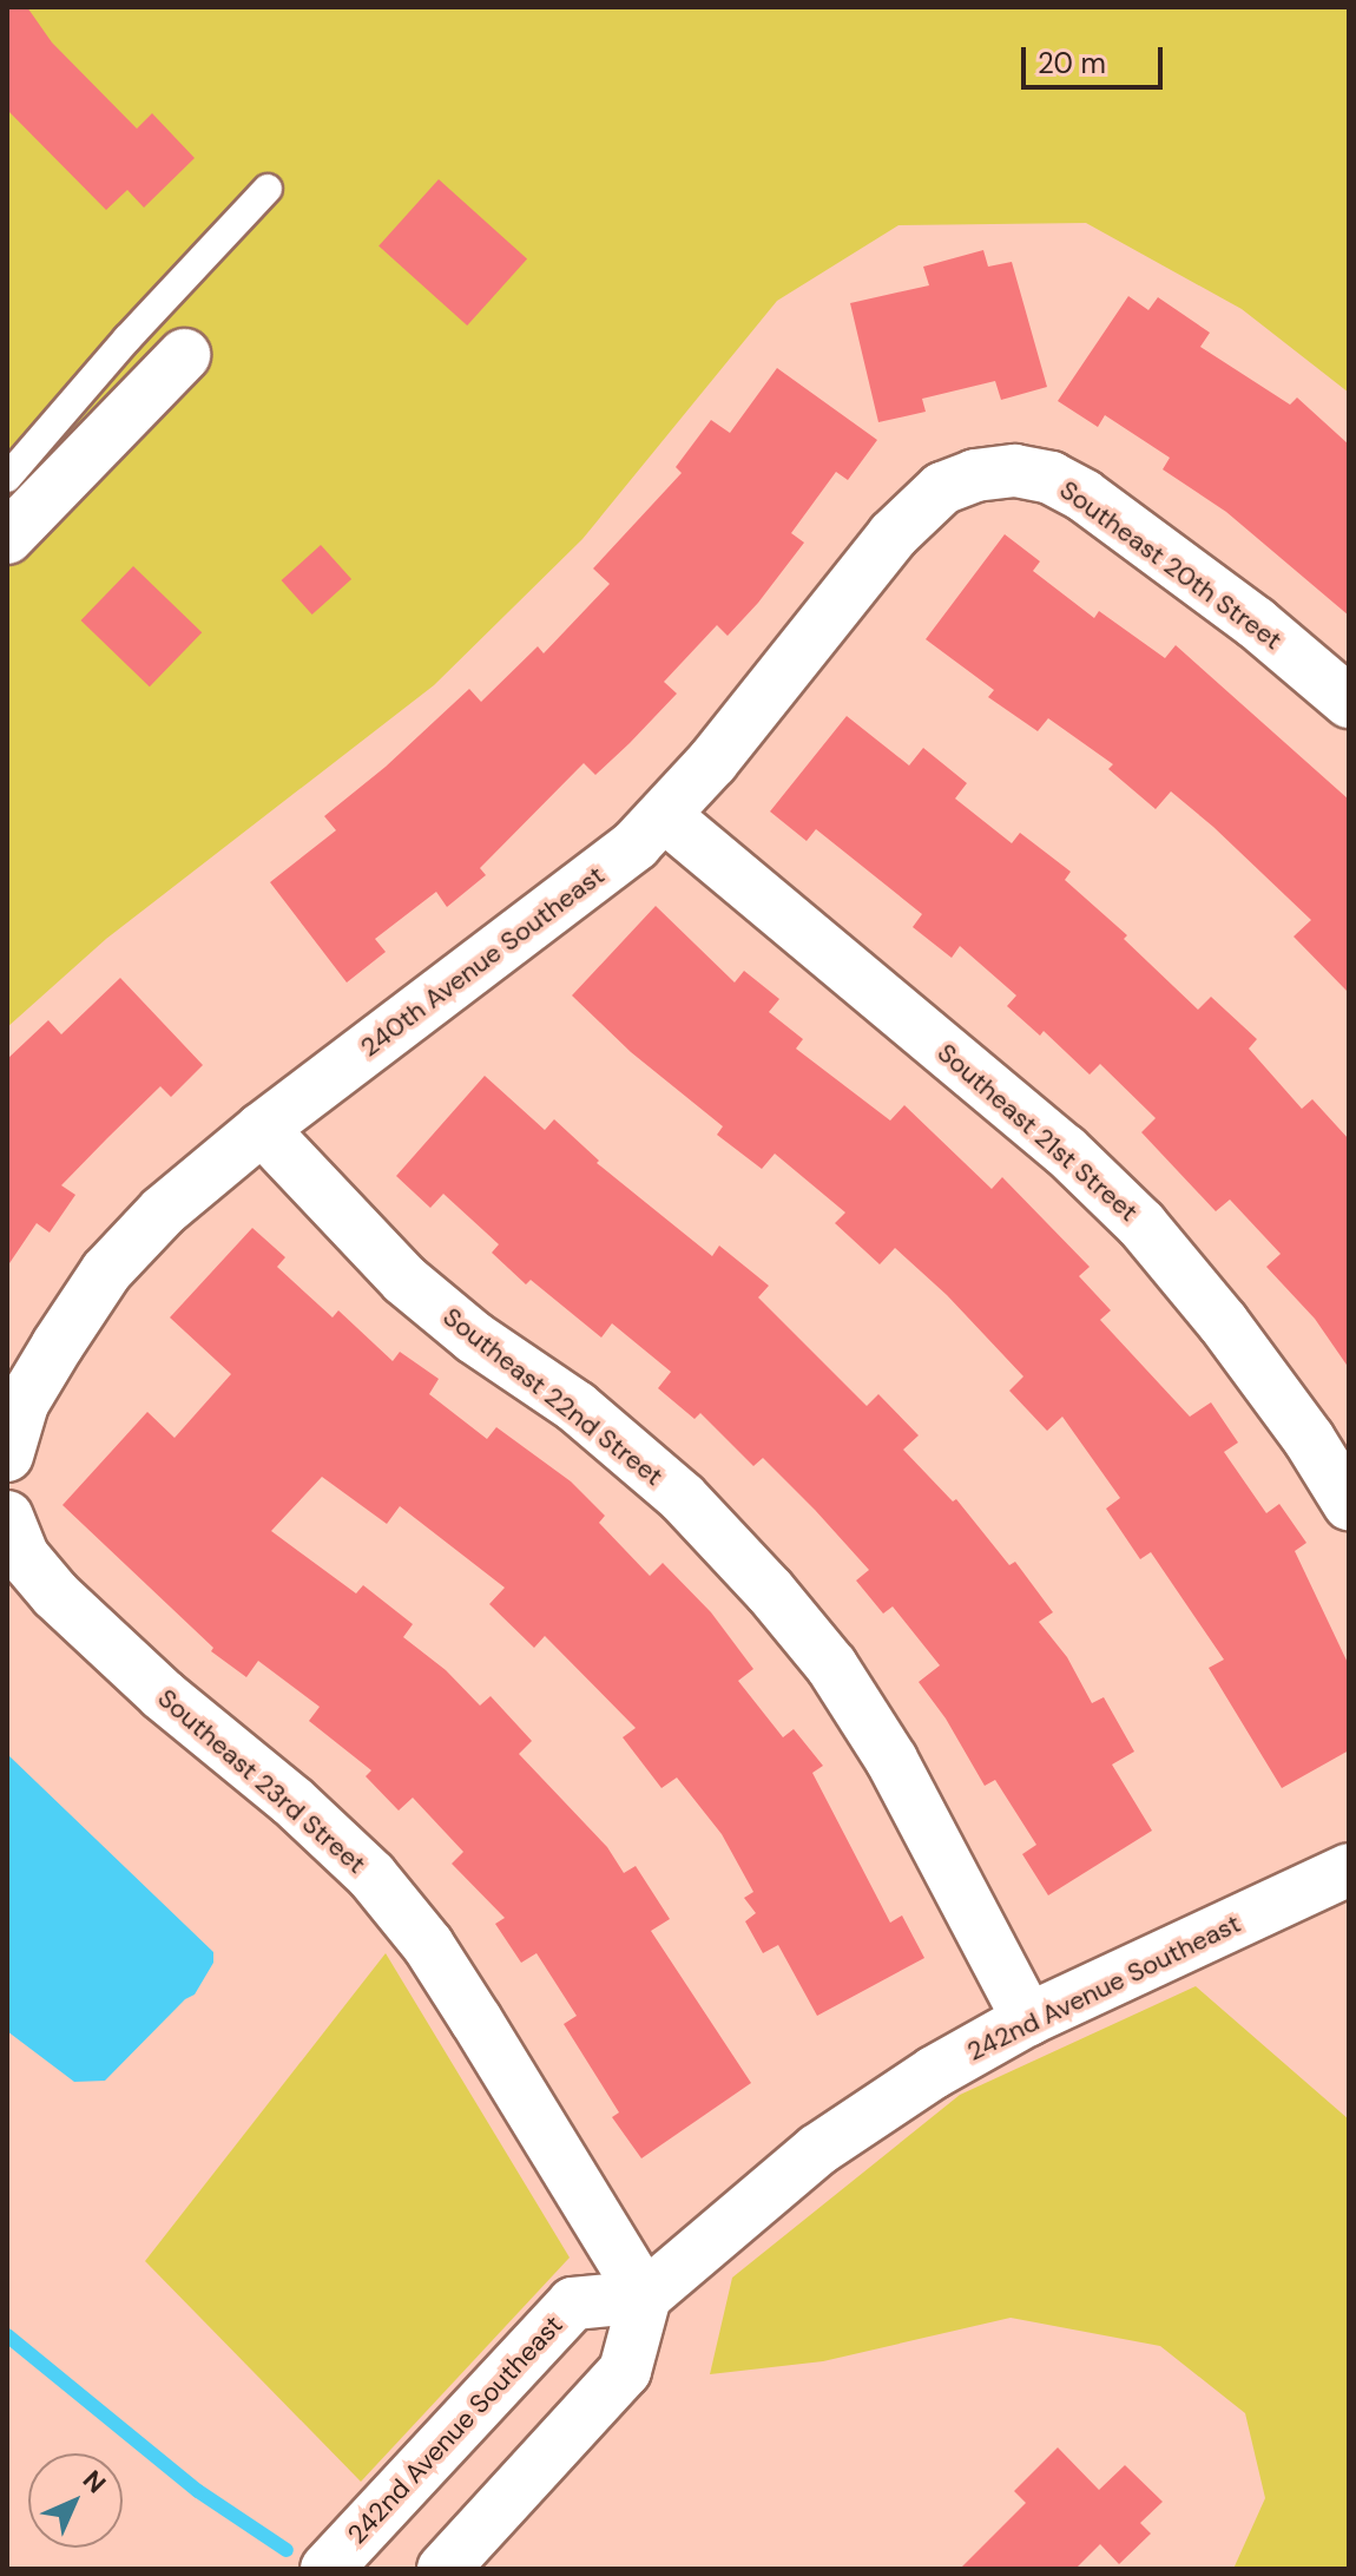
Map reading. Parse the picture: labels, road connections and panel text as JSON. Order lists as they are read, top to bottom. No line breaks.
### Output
{"streets":{"street":["Southeast 20th Street","240th Avenue Southeast","Southeast 21st Street","Southeast 22nd Street","Southeast 23rd Street","242nd Avenue Southeast"]},"crossings":[["Southeast 20th Street","240th Avenue Southeast"],["240th Avenue Southeast","Southeast 21st Street"],["240th Avenue Southeast","Southeast 22nd Street"],["Southeast 22nd Street","242nd Avenue Southeast"],["Southeast 23rd Street","242nd Avenue Southeast"]],"scale_bar":"20 m","north":"top right"}
